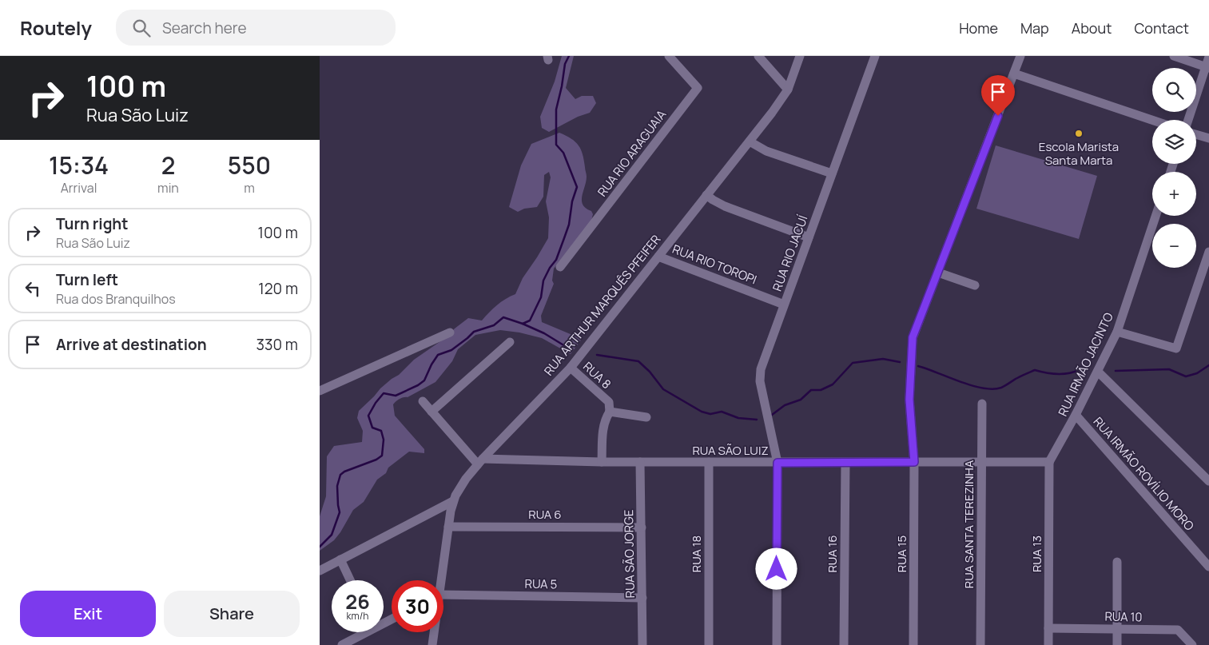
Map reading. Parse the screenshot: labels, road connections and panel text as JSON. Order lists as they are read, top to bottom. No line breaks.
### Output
{"streets":{"street":["RUA RIO ARAGUAIA","RUA RIO JACUÍ","RUA RIO TOROPI","RUA ARTHUR MARQUÊS PFEIFER","RUA IRMÃO JACINTO","RUA 8","RUA SÃO LUIZ","RUA IRMÃO ROVÍLIO MORO","RUA 6","RUA SANTA TEREZINHA","RUA SÃO JORGE","RUA 18","RUA 16","RUA 15","RUA 13","RUA 5","RUA 10"]},"crossings":[["RUA RIO JACUÍ","RUA RIO TOROPI"],["RUA RIO JACUÍ","RUA SÃO LUIZ"],["RUA RIO TOROPI","RUA ARTHUR MARQUÊS PFEIFER"],["RUA ARTHUR MARQUÊS PFEIFER","RUA 8"],["RUA ARTHUR MARQUÊS PFEIFER","RUA SÃO LUIZ"],["RUA ARTHUR MARQUÊS PFEIFER","RUA 6"],["RUA IRMÃO JACINTO","RUA SÃO LUIZ"],["RUA IRMÃO JACINTO","RUA IRMÃO ROVÍLIO MORO"],["RUA IRMÃO JACINTO","RUA 13"],["RUA SÃO LUIZ","RUA SANTA TEREZINHA"],["RUA SÃO LUIZ","RUA SÃO JORGE"],["RUA SÃO LUIZ","RUA 18"],["RUA SÃO LUIZ","RUA 16"],["RUA SÃO LUIZ","RUA 15"],["RUA SÃO LUIZ","RUA 13"],["RUA 6","RUA SÃO JORGE"],["RUA SÃO JORGE","RUA 5"],["RUA 13","RUA 10"]],"places":["Escola Marista Santa Marta"],"page":{"header":"Routely","search":"Search here","nav":["Home","Map","About","Contact"],"turn":["100 m","Rua São Luiz"],"map_buttons":["+","−"],"eta":["15:34","Arrival","2","min","550","m"],"list":[{"name":"Turn right","note":"Rua São Luiz","value":"100 m"},{"name":"Turn left","note":"Rua dos Branquilhos","value":"120 m"},{"name":"Arrive at destination","value":"330 m"}],"speed":"26 km/h","limit":"30","buttons":["Exit","Share"]}}
